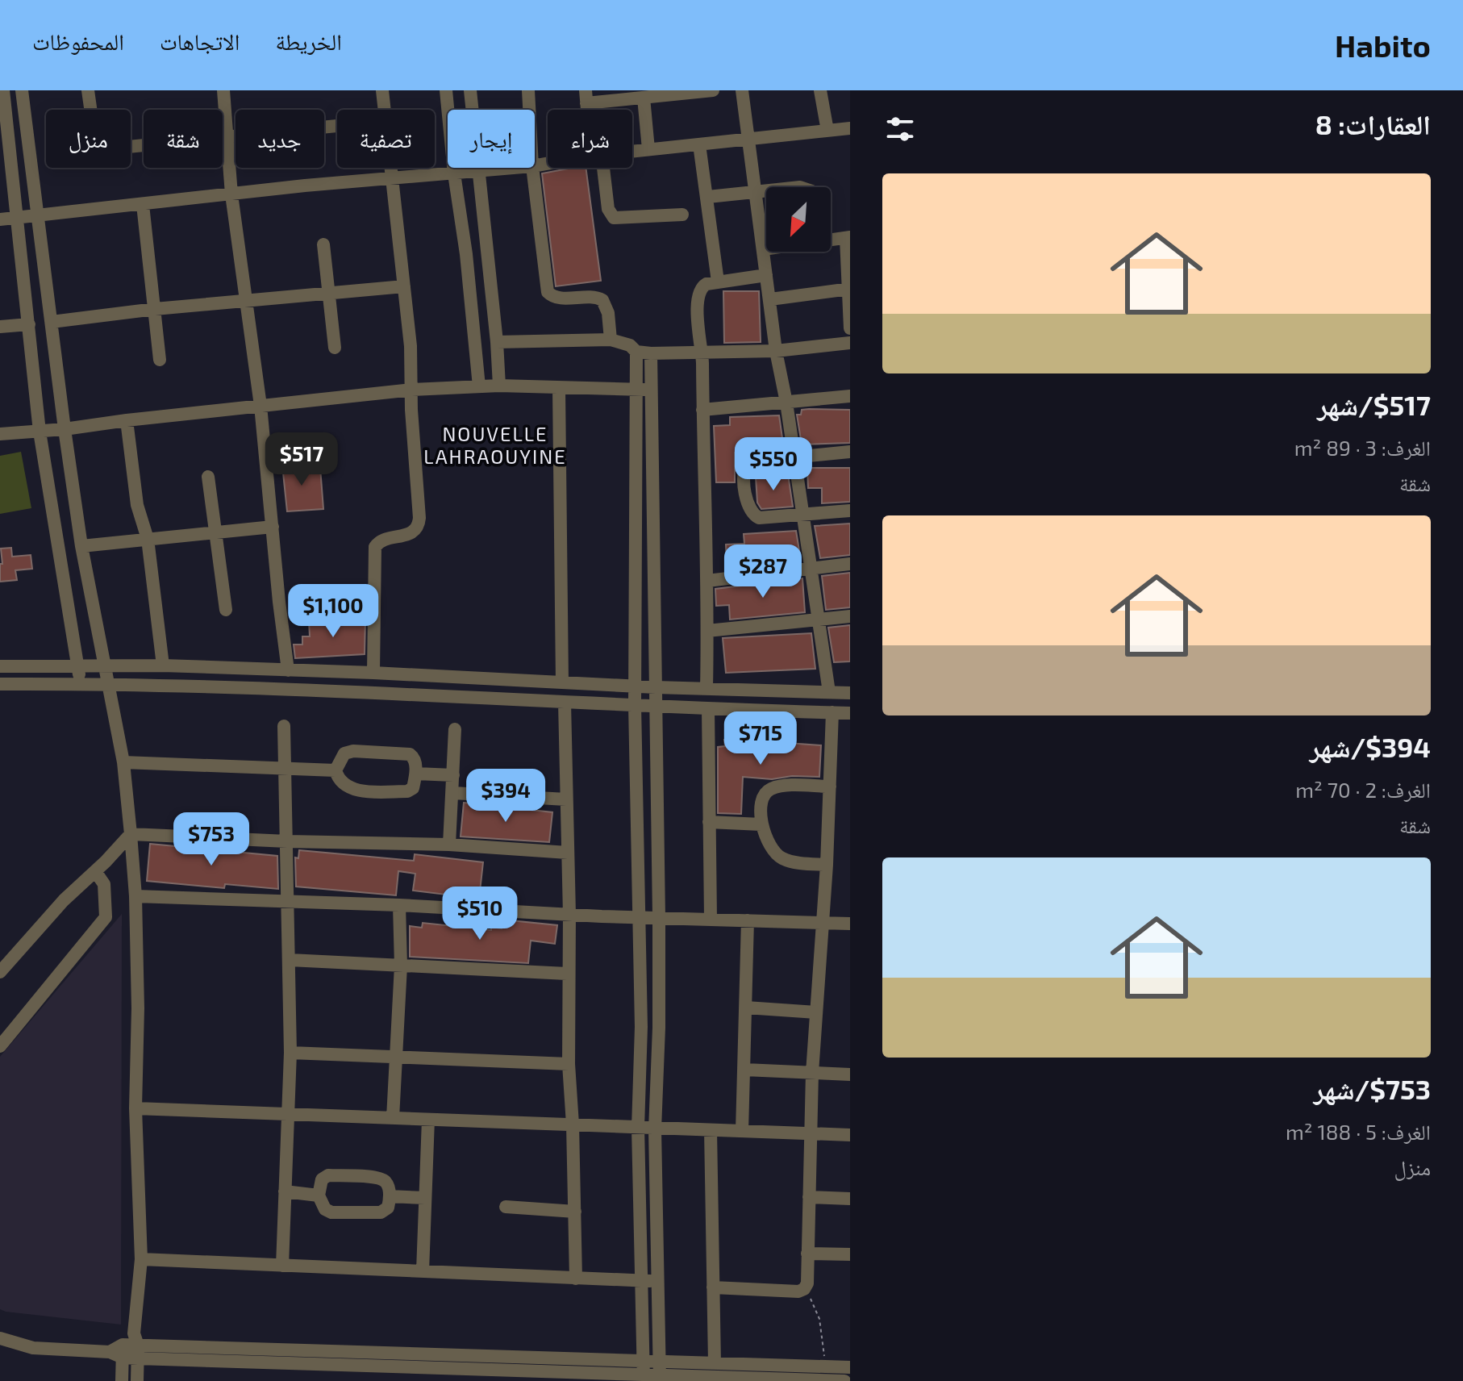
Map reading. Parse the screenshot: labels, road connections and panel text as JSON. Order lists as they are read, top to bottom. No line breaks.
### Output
{"districts":["NOUVELLE LAHRAOUYINE"],"north":"bottom left","page":{"header":"Habito","nav":["الخريطة","الاتجاهات","المحفوظات"],"heading":"العقارات: 8","chip":["شراء","إيجار","تصفية","جديد","شقة","منزل"],"list":[{"name":"$517/شهر","note":"الغرف: 3 · 89 m² · شقة"},{"name":"$394/شهر","note":"الغرف: 2 · 70 m² · شقة"},{"name":"$753/شهر","note":"الغرف: 5 · 188 m² · منزل"}],"price":["$517","$550","$287","$1,100","$715","$394","$753","$510"]}}
